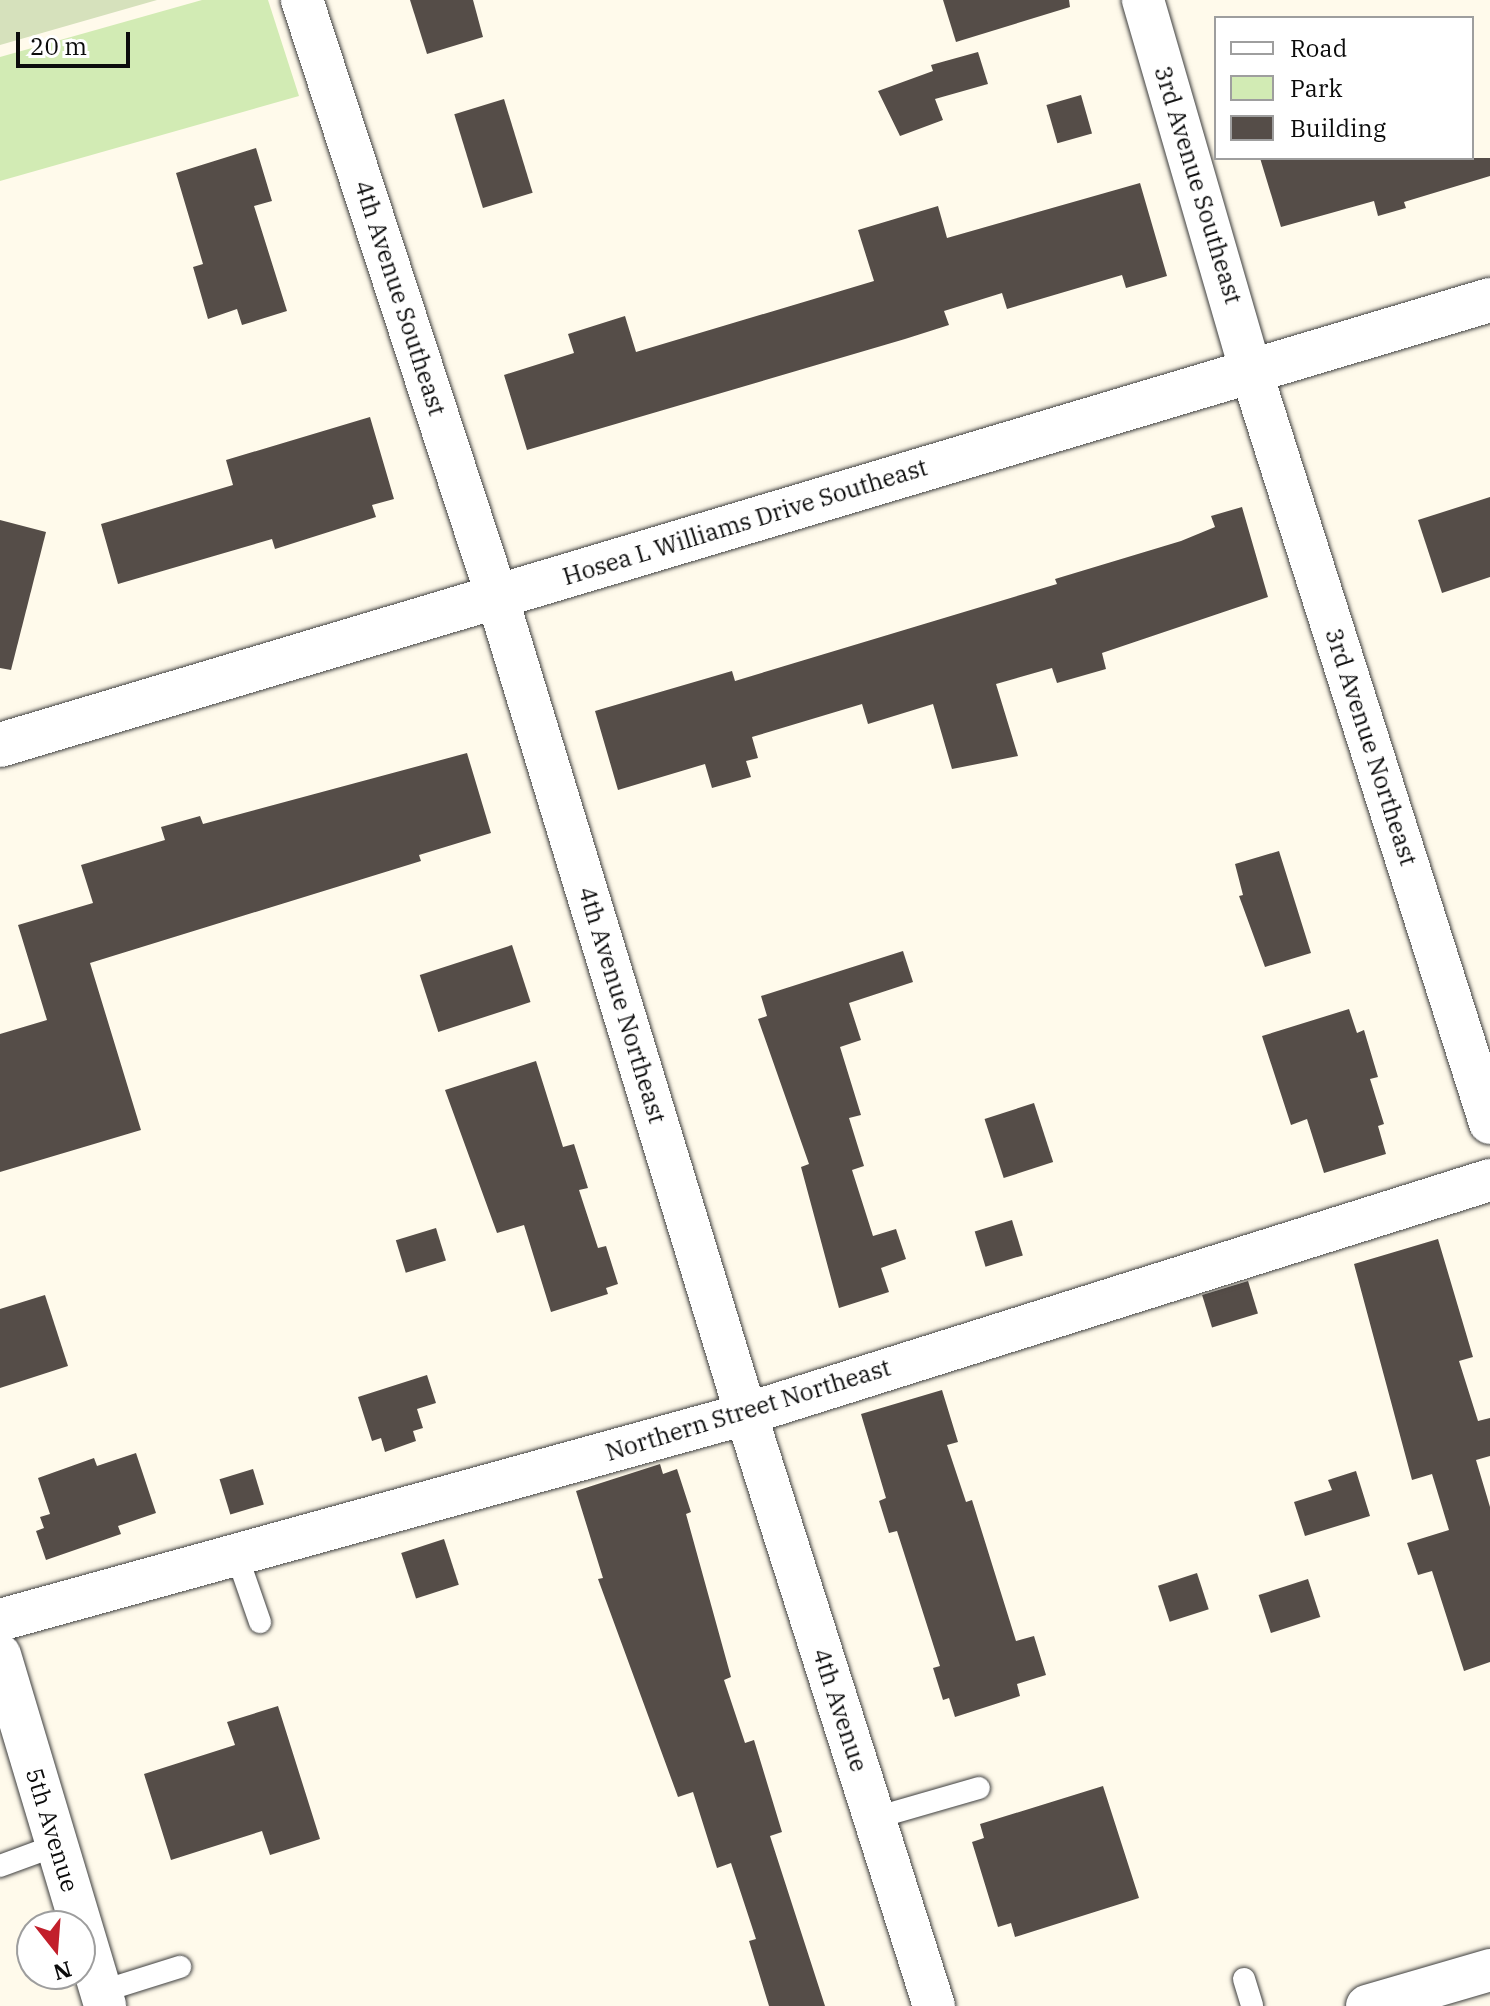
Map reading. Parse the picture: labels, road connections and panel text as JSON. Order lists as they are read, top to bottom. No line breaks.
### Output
{"streets":{"street":["3rd Avenue Southeast","4th Avenue Southeast","Hosea L Williams Drive Southeast","3rd Avenue Northeast","4th Avenue Northeast","Northern Street Northeast","4th Avenue","5th Avenue"]},"crossings":[["3rd Avenue Southeast","Hosea L Williams Drive Southeast"],["3rd Avenue Southeast","3rd Avenue Northeast"],["4th Avenue Southeast","Hosea L Williams Drive Southeast"],["4th Avenue Southeast","4th Avenue Northeast"],["Hosea L Williams Drive Southeast","3rd Avenue Northeast"],["Hosea L Williams Drive Southeast","4th Avenue Northeast"],["4th Avenue Northeast","Northern Street Northeast"],["4th Avenue Northeast","4th Avenue"],["Northern Street Northeast","4th Avenue"]],"legend":["Road","Park","Building"],"scale_bar":"20 m","north":"bottom"}
